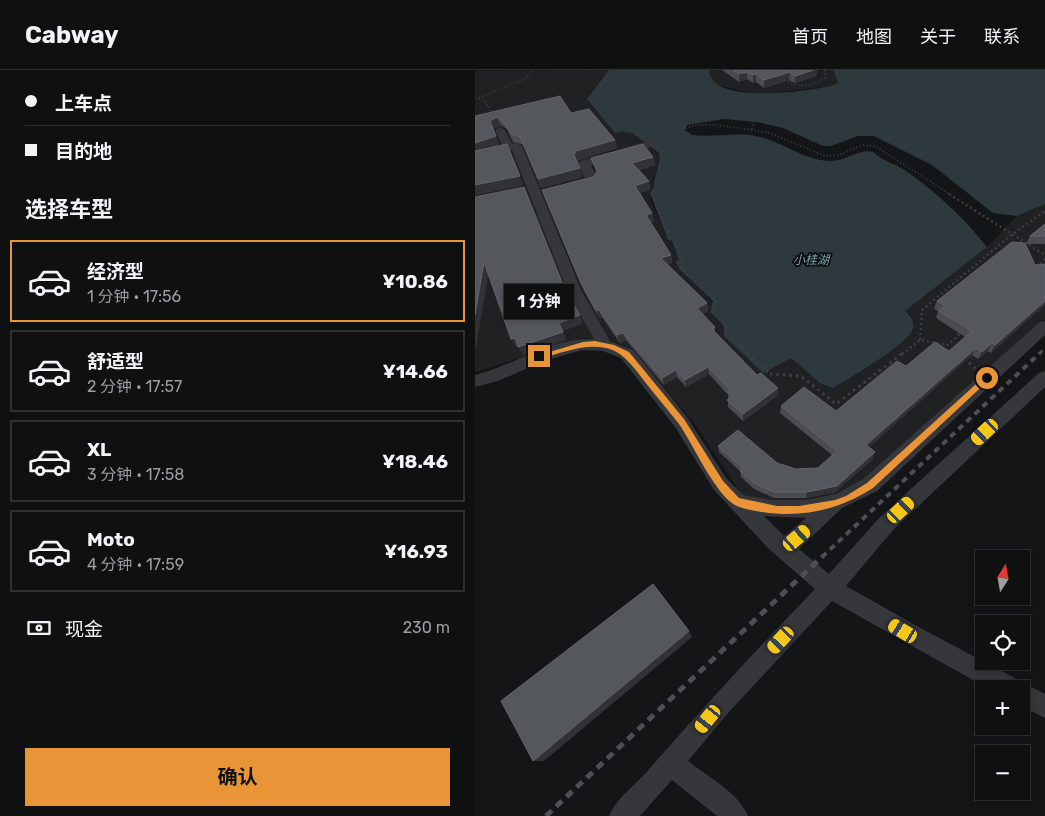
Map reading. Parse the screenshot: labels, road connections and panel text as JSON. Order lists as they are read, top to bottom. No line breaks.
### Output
{"water":["小桂湖"],"north":"top","page":{"header":"Cabway","nav":["首页","地图","关于","联系"],"banner":["上车点","目的地"],"heading":"选择车型","list":[{"name":"经济型","note":"1 分钟 · 17:56","value":"¥10.86"},{"name":"舒适型","note":"2 分钟 · 17:57","value":"¥14.66"},{"name":"XL","note":"3 分钟 · 17:58","value":"¥18.46"},{"name":"Moto","note":"4 分钟 · 17:59","value":"¥16.93"}],"bubble":"1 分钟","map_buttons":["+","−"],"pay":["现金","230 m"],"buttons":"确认"}}
